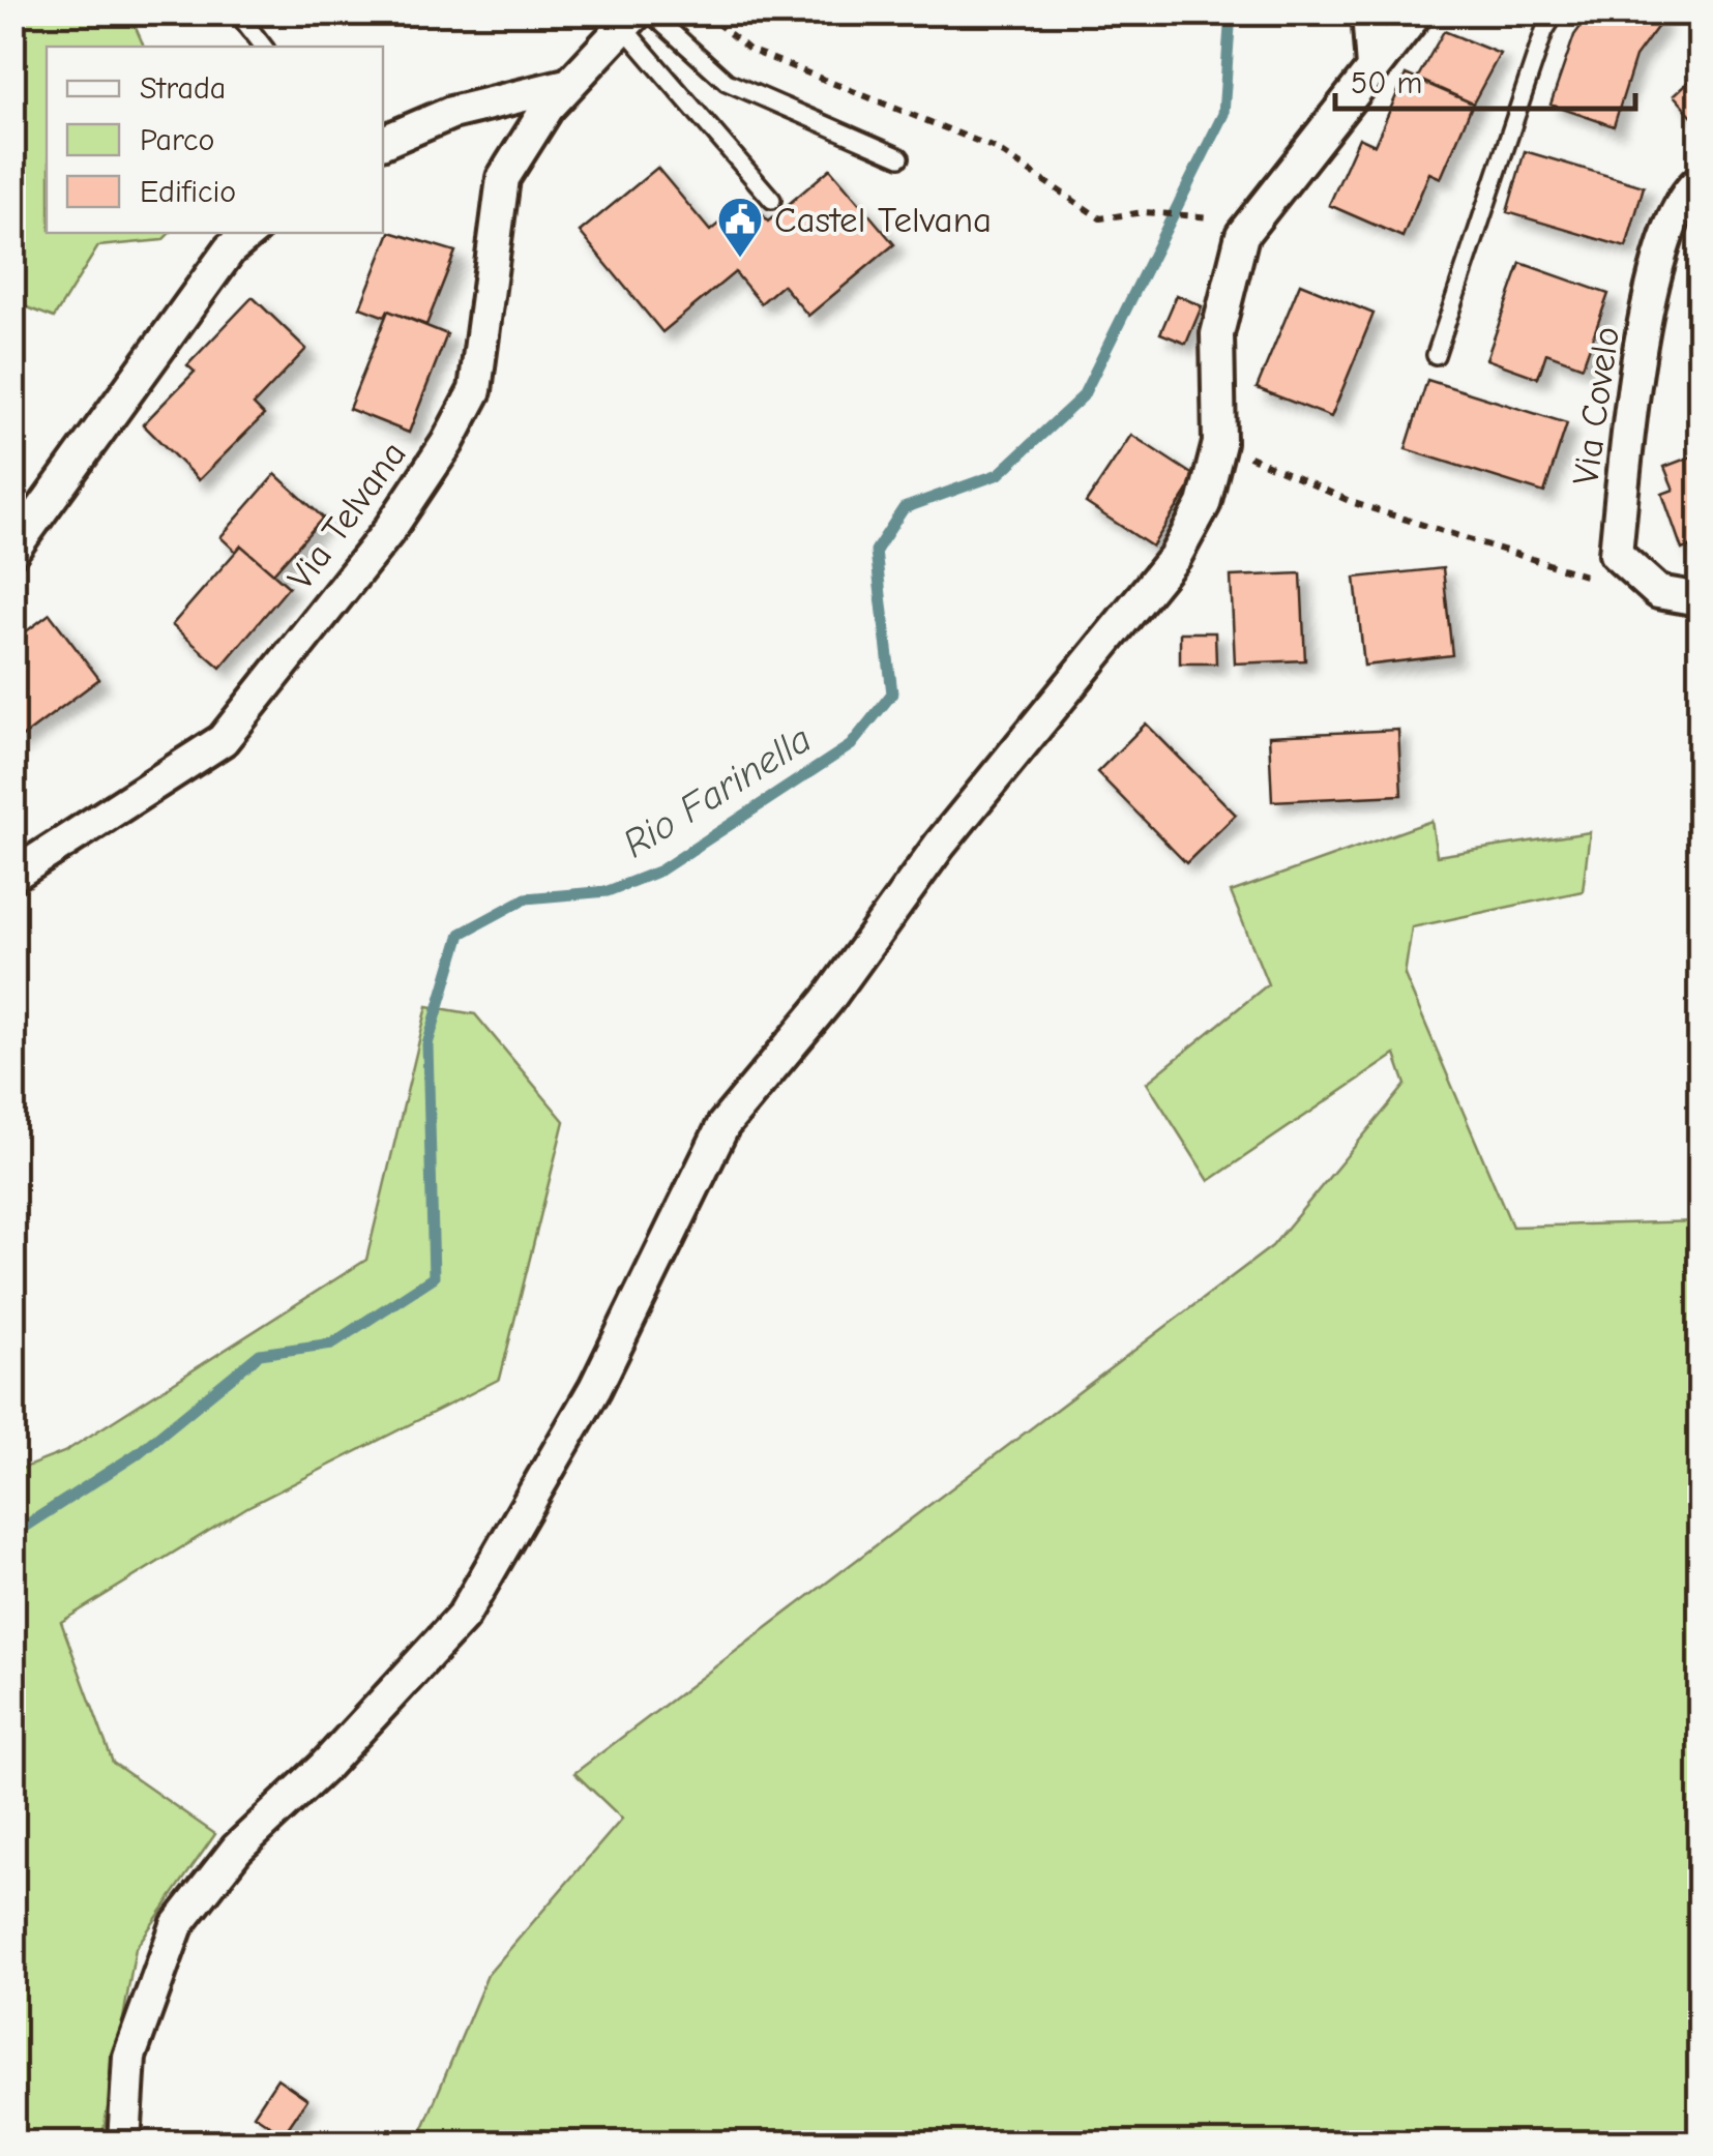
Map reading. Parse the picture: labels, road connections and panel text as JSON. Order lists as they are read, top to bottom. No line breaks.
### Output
{"streets":{"street":["Via Covelo","Via Telvana"]},"water":["Rio Farinella"],"places":{"public building":["Castel Telvana"]},"legend":["Strada","Parco","Edificio"],"scale_bar":"50 m"}
